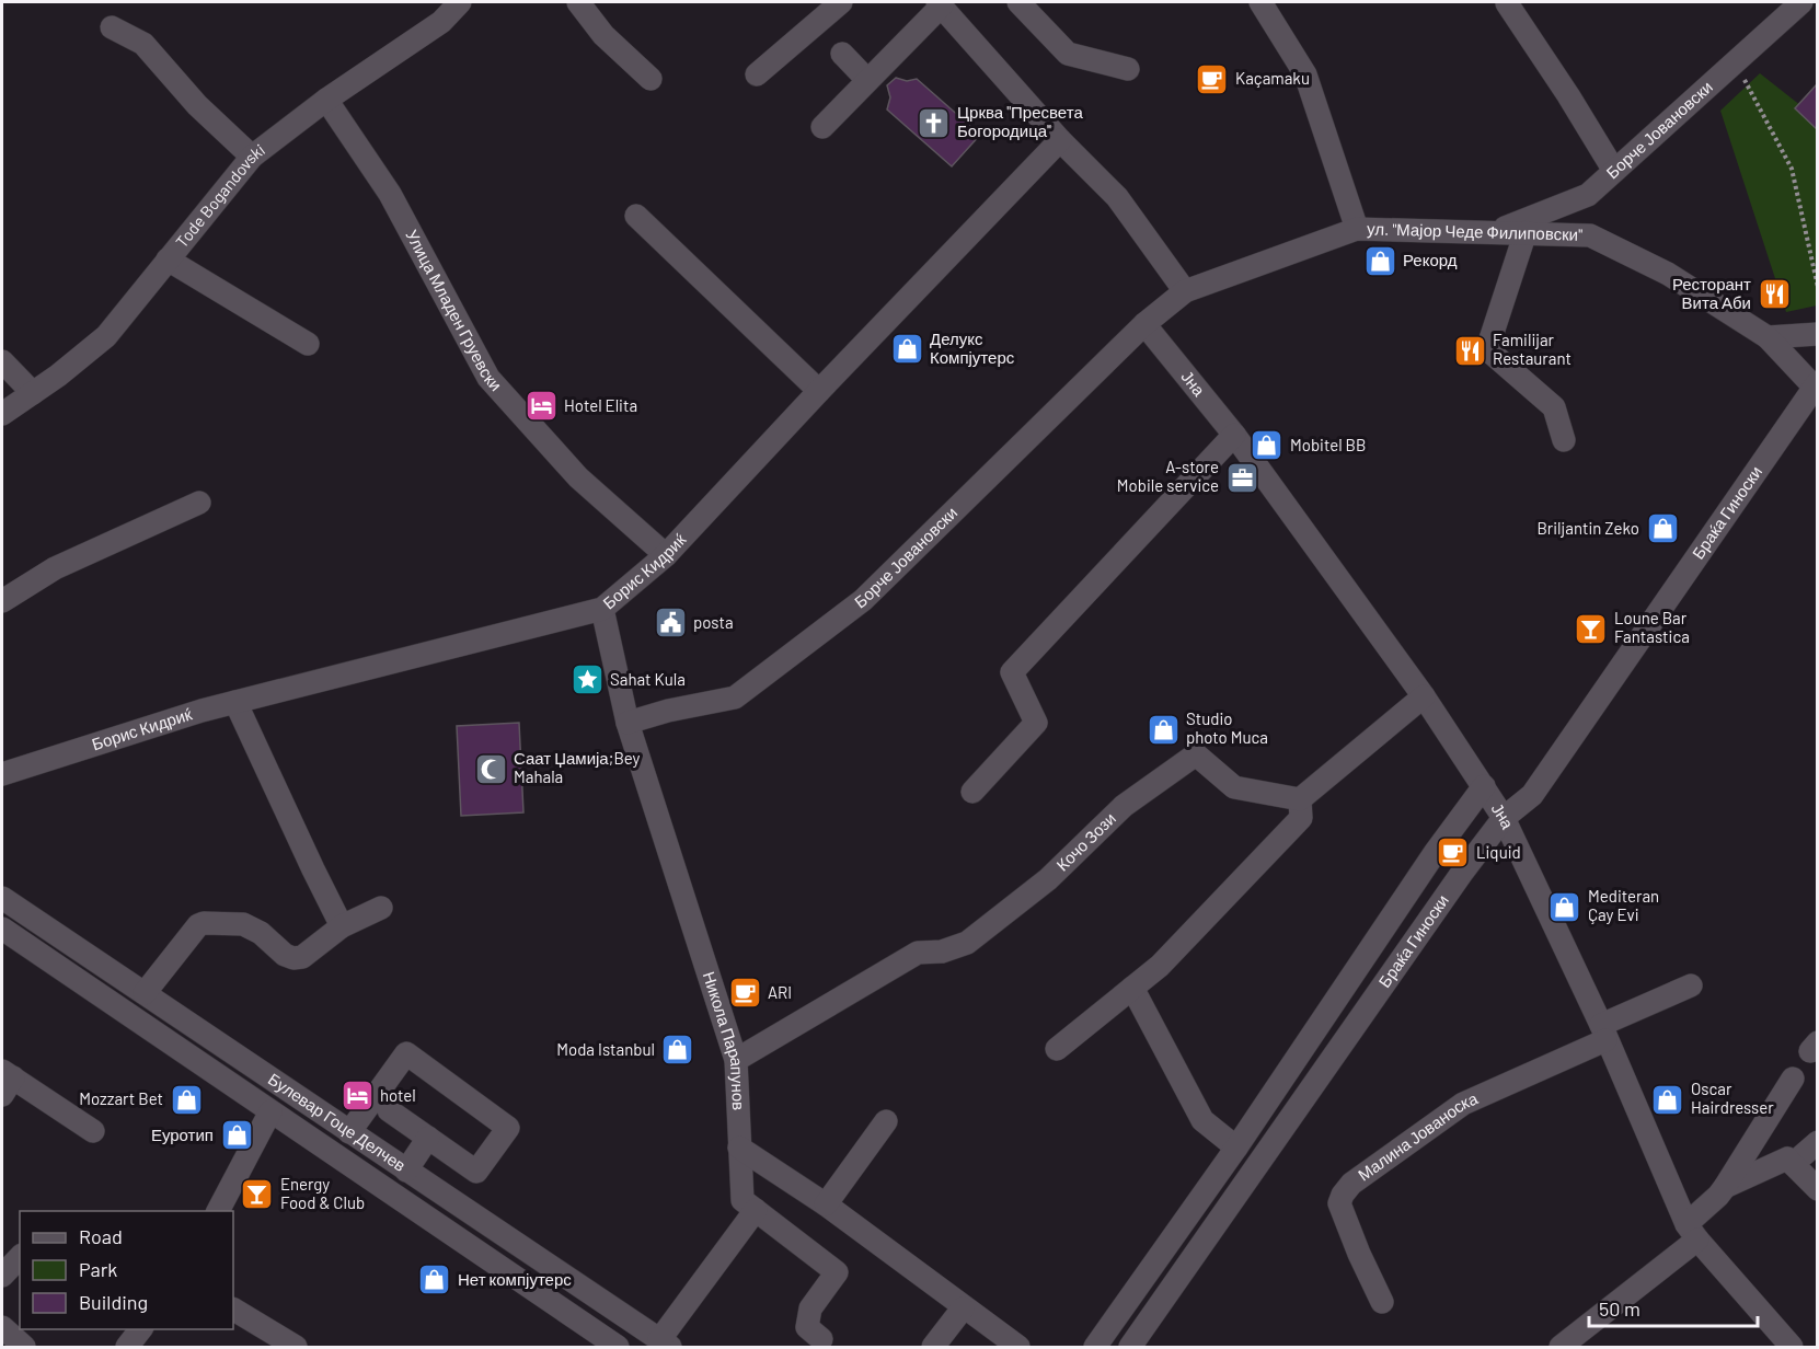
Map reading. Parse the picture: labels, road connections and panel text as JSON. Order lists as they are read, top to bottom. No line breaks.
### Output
{"streets":{"street":["Борче Јовановски","Tode Bogandovski","ул. \"Мајор Чеде Филиповски\"","Улица Младен Груевски","Јна","Браќа Гиноски","Борис Кидриќ","Кочо Зози","Никола Парапунов","Булевар Гоце Делчев","Малина Јованоска"]},"crossings":[["Борче Јовановски","ул. \"Мајор Чеде Филиповски\""],["Борче Јовановски","Јна"],["Борче Јовановски","Никола Парапунов"],["Tode Bogandovski","Улица Младен Груевски"],["ул. \"Мајор Чеде Филиповски\"","Јна"],["ул. \"Мајор Чеде Филиповски\"","Браќа Гиноски"],["Улица Младен Груевски","Борис Кидриќ"],["Јна","Браќа Гиноски"],["Јна","Малина Јованоска"],["Борис Кидриќ","Никола Парапунов"],["Кочо Зози","Никола Парапунов"]],"places":{"cafe":["Kaçamaku","Liquid","ARI"],"church":["Црква \"Пресвета Богородица\""],"shop":["Рекорд","Делукс Компјутерс","Mobitel BB","Briljantin Zeko","Studio photo Muca","Mediteran Çay Evi","Moda Istanbul","Mozzart Bet","Oscar Hairdresser","Еуротип","Нет компјутерс"],"restaurant":["Ресторант Вита Аби","Familijar Restaurant"],"hotel":["Hotel Elita","hotel"],"office":["A-store Mobile service"],"public building":["posta"],"bar":["Loune Bar Fantastica","Energy Food & Club"],"place":["Sahat Kula"],"mosque":["Саат Џамија;Bey Mahala"]},"legend":["Road","Park","Building"],"scale_bar":"50 m"}
